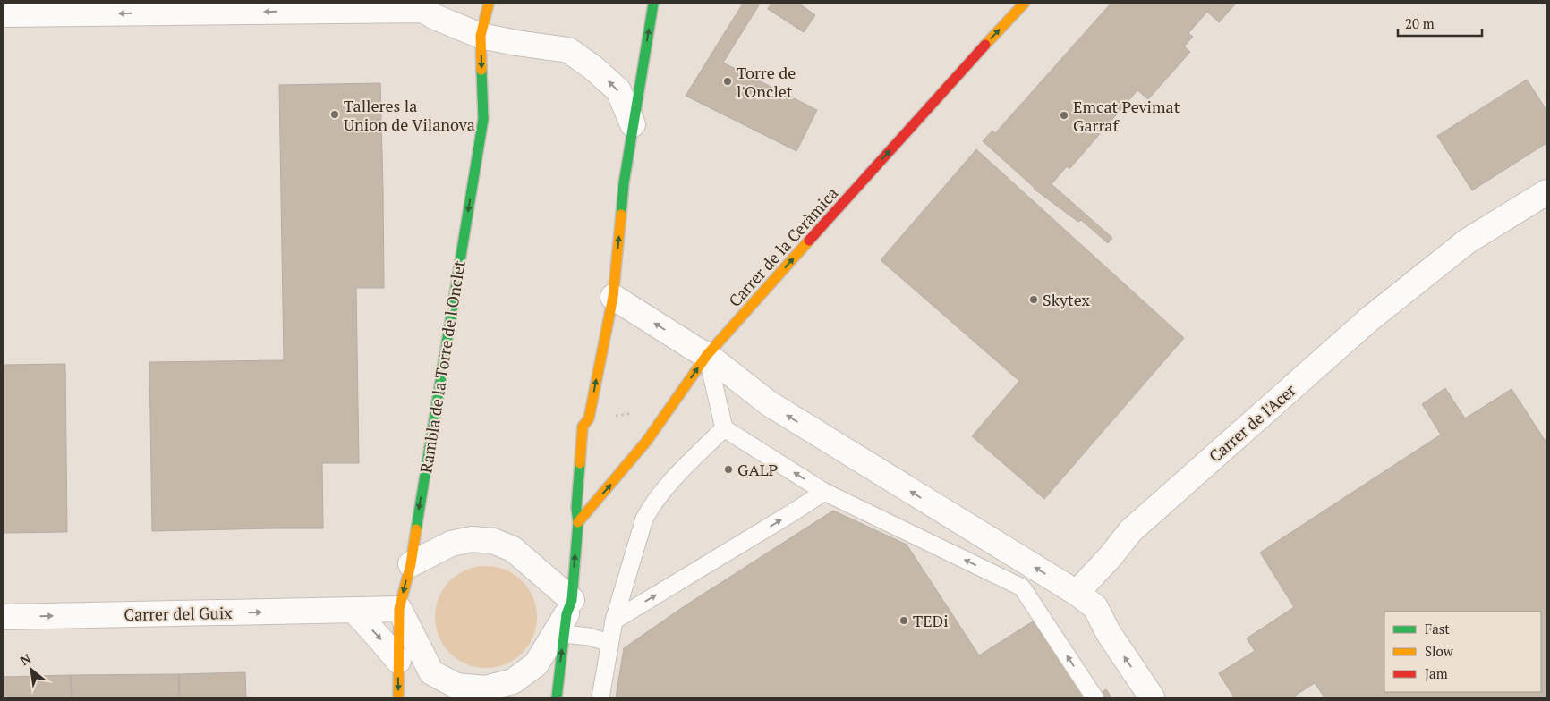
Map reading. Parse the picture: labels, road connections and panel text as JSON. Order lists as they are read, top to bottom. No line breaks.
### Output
{"streets":{"street":["Carrer de la Ceràmica","Rambla de la Torre de l'Onclet","Carrer de l'Acer","Carrer del Guix"]},"crossings":[["Rambla de la Torre de l'Onclet","Carrer del Guix"]],"one_way":["Carrer de la Ceràmica","Rambla de la Torre de l'Onclet","Carrer del Guix"],"places":["Torre de l'Onclet","Talleres la Union de Vilanova","Emcat Pevimat Garraf","Skytex","GALP","TEDi"],"legend":["Fast","Slow","Jam"],"scale_bar":"20 m","north":"top left"}
